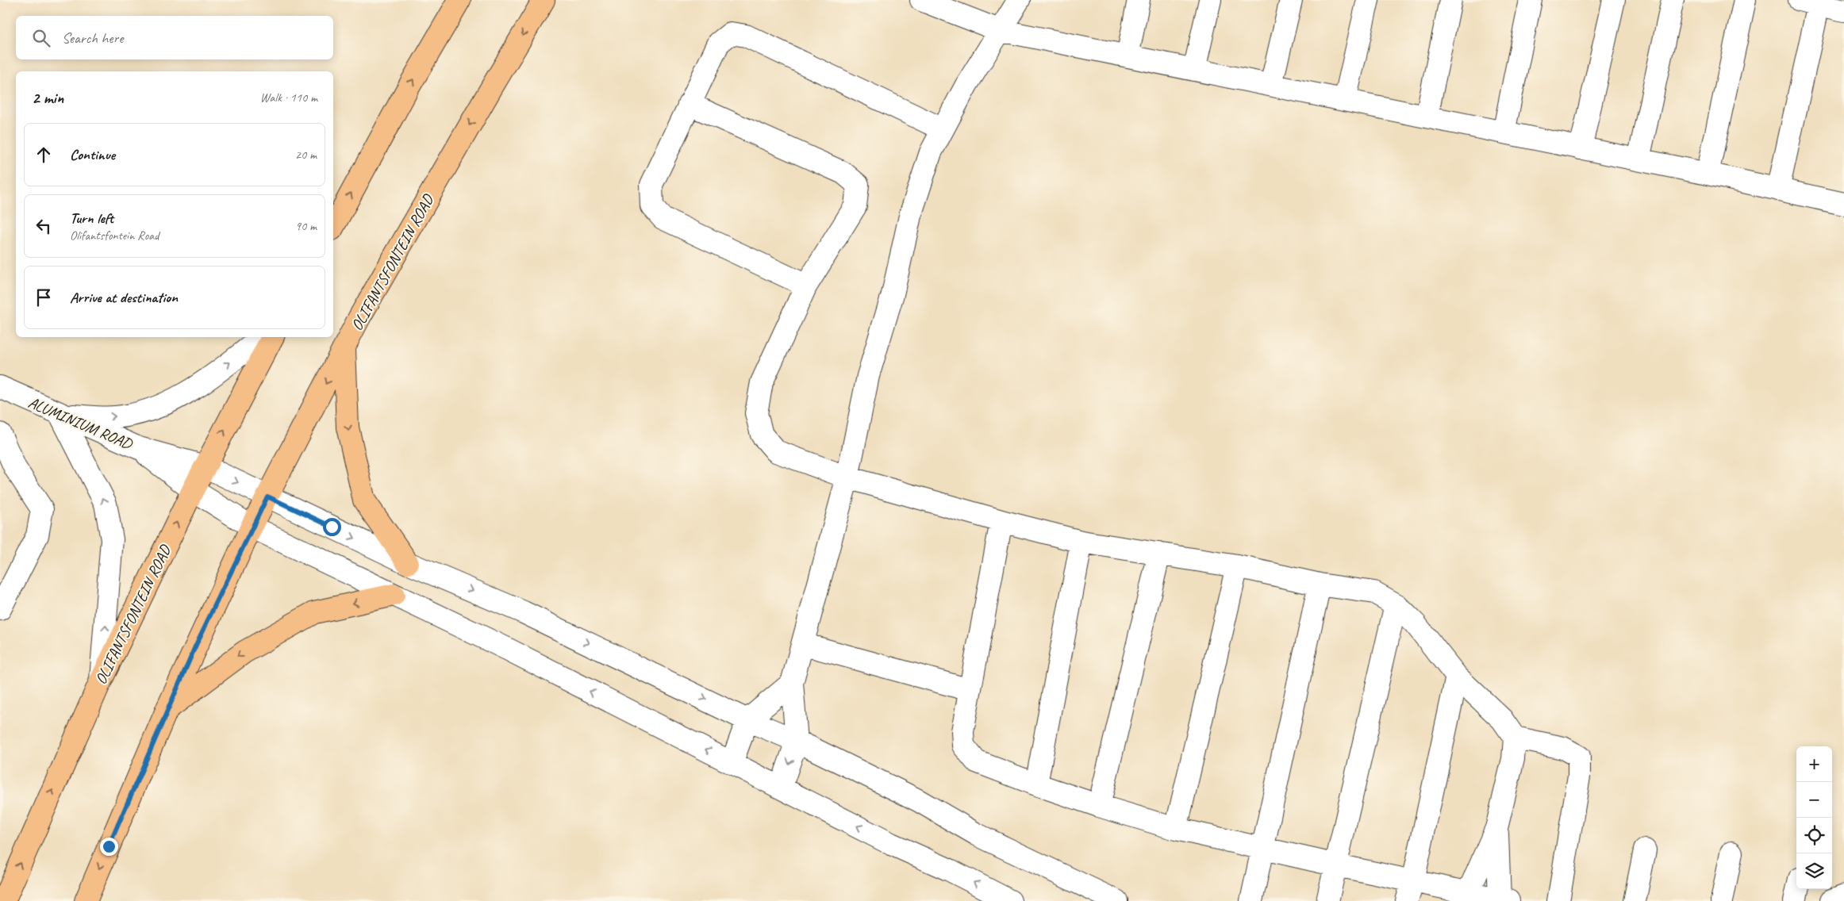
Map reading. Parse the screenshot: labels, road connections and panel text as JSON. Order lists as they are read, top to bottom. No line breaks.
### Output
{"streets":{"main road":["OLIFANTSFONTEIN ROAD"],"street":["ALUMINIUM ROAD"]},"crossings":[["OLIFANTSFONTEIN ROAD","ALUMINIUM ROAD"]],"page":{"search":"Search here","heading":["2 min","Walk · 110 m"],"list":[["Continue","20 m"],["Turn left","Olifantsfontein Road","90 m"],"Arrive at destination"],"map_buttons":["+","−"]}}
